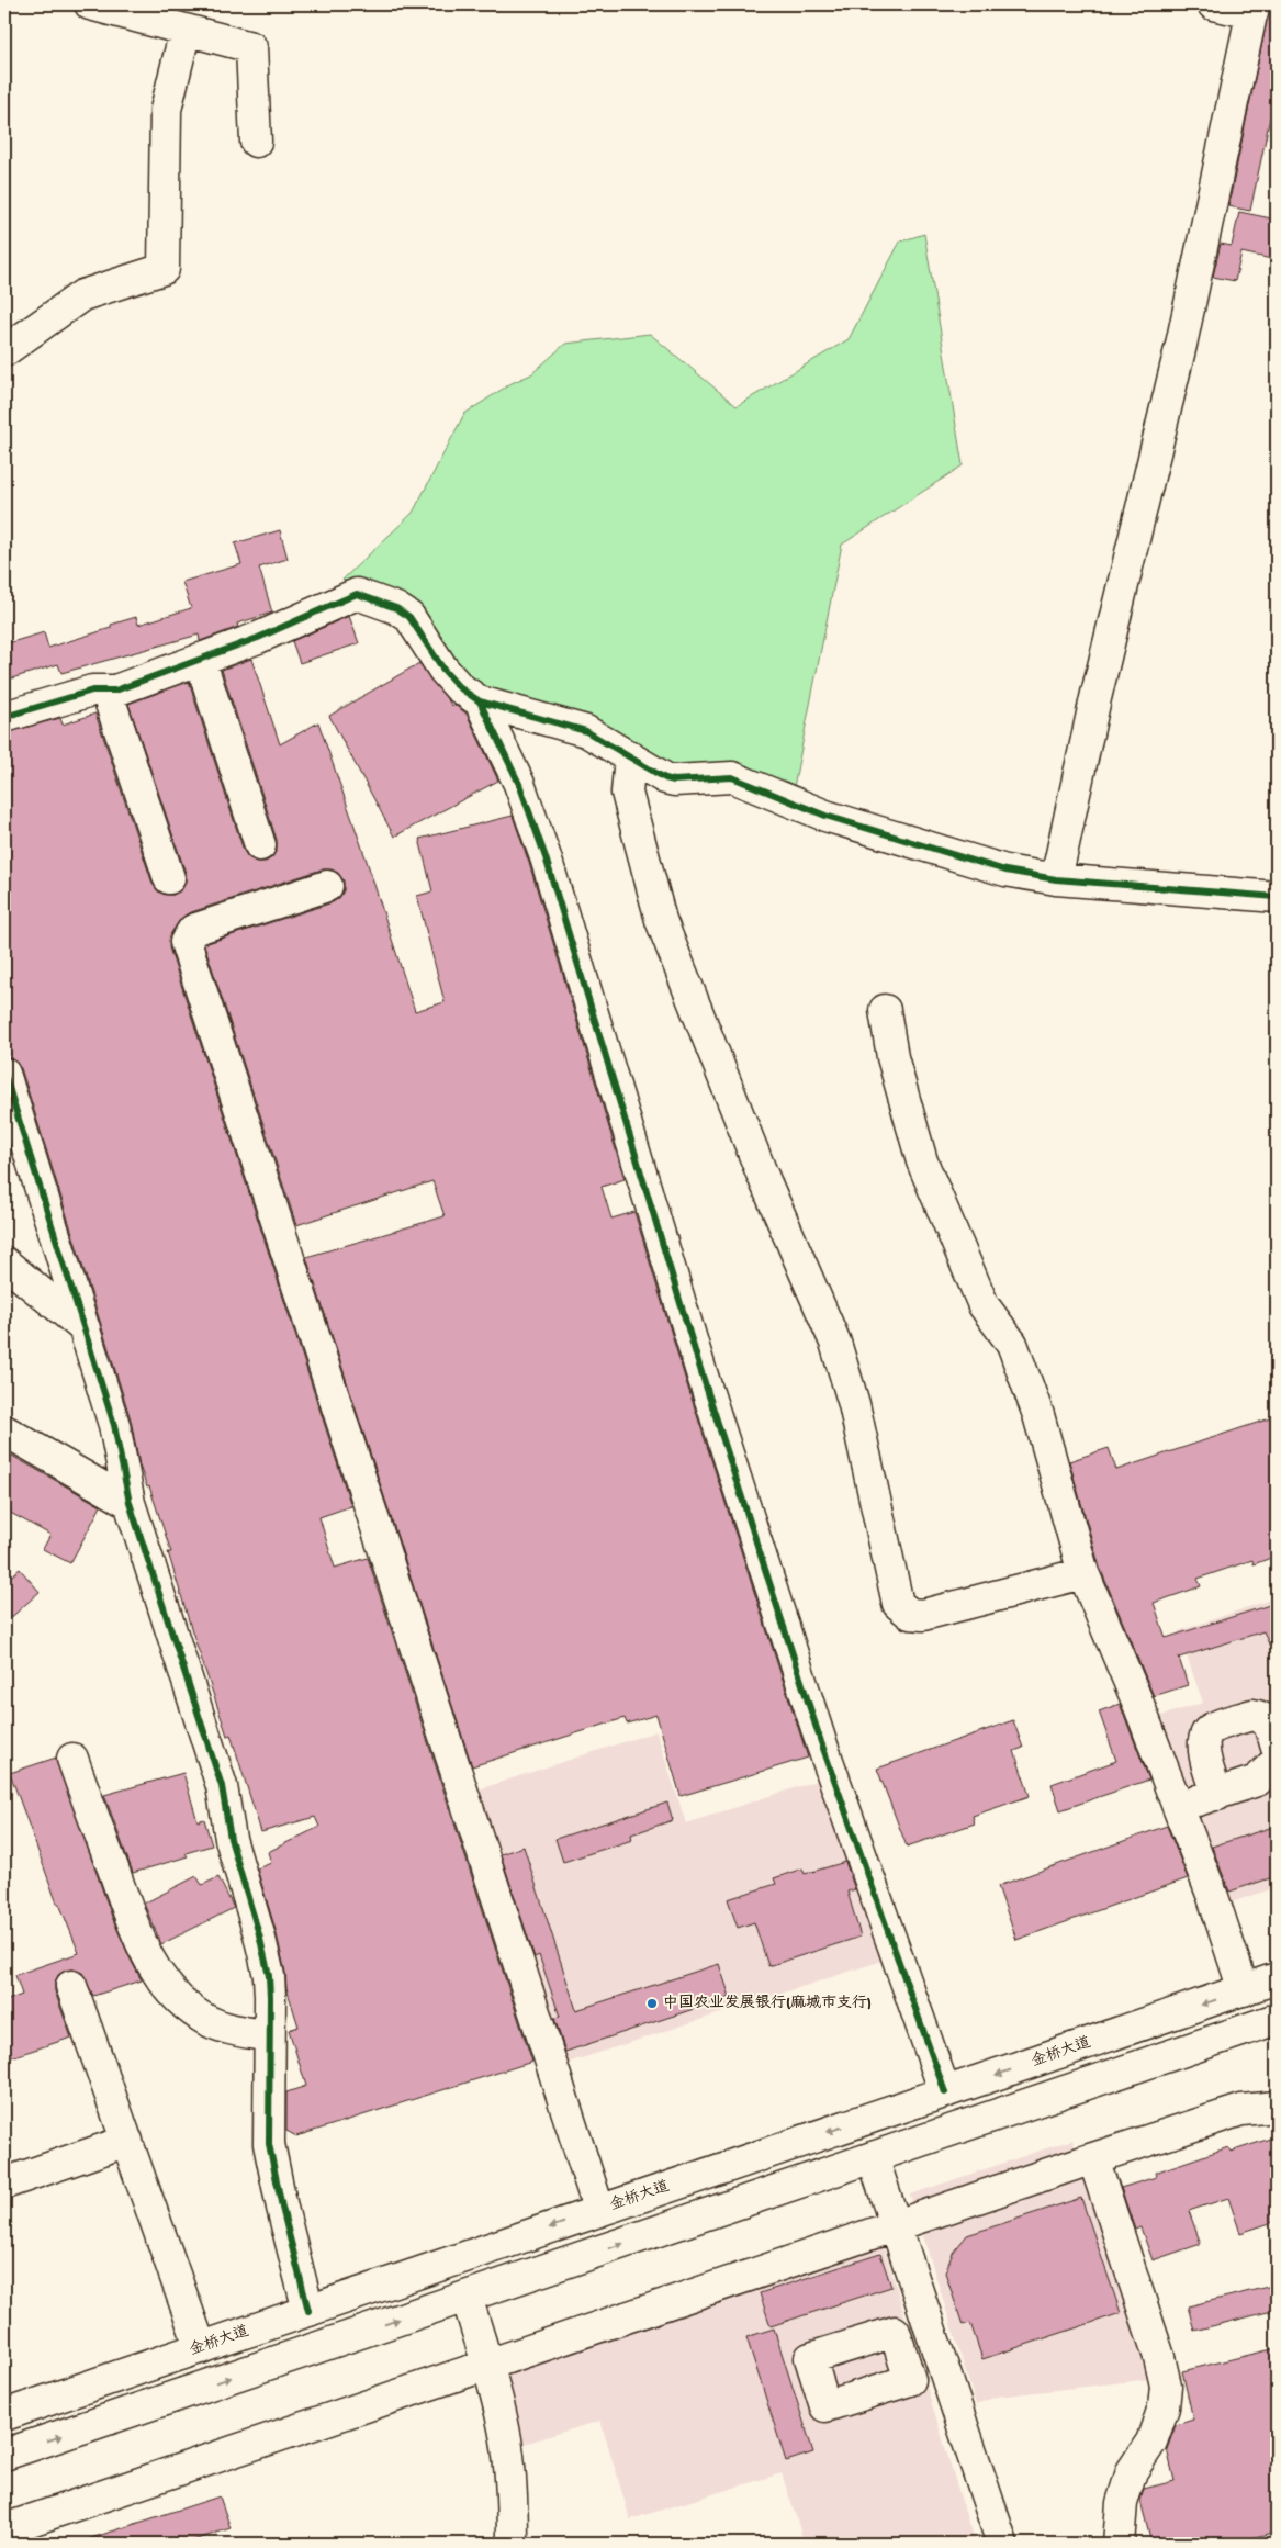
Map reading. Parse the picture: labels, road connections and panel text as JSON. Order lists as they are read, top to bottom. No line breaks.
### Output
{"streets":{"main road":["金桥大道"]},"places":["中国农业发展银行(麻城市支行)"]}
